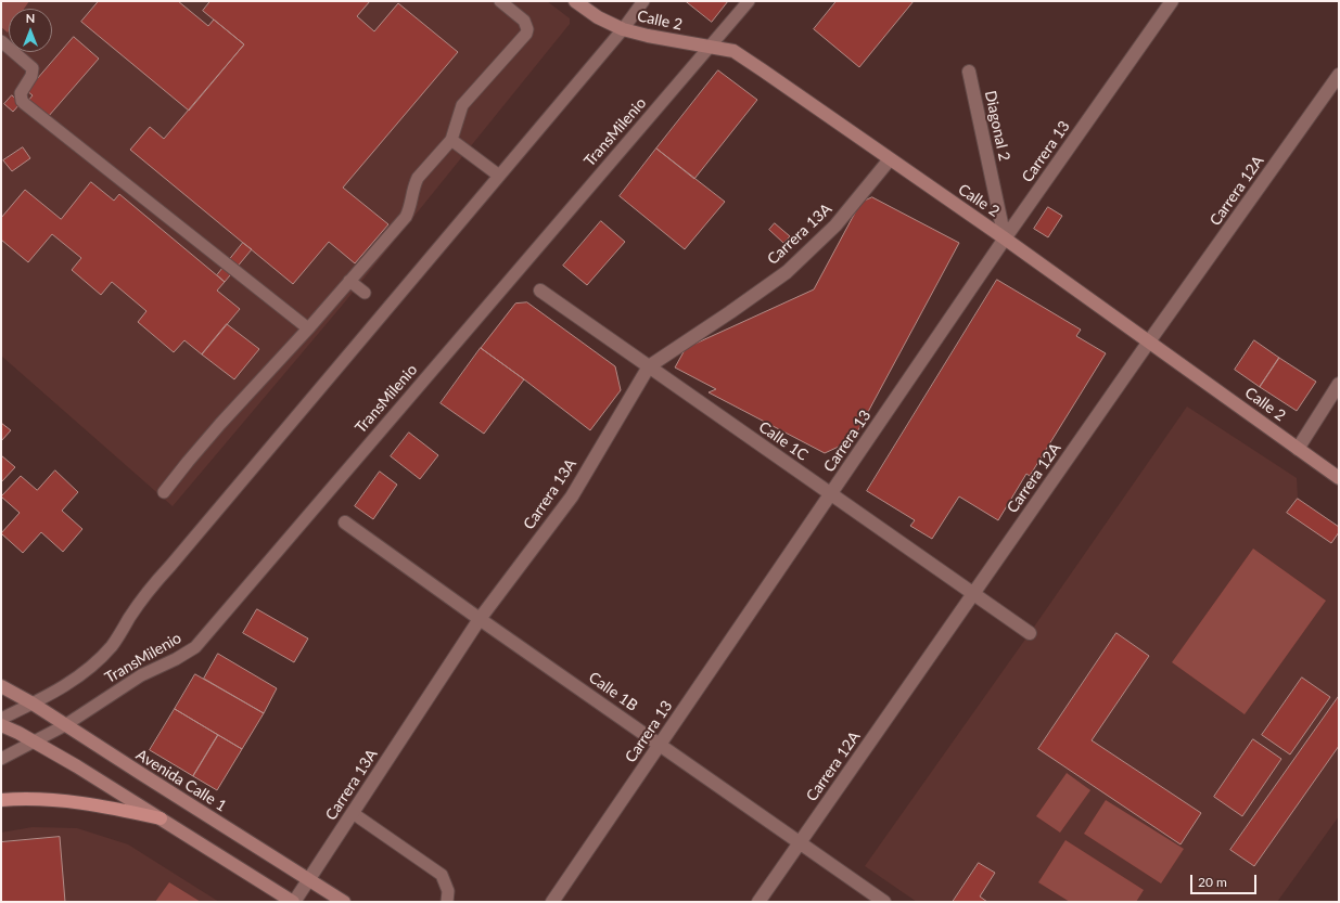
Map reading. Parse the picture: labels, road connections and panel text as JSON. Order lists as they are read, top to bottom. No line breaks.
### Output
{"streets":{"street":["Calle 2","Diagonal 2","Carrera 13","Carrera 12A","Carrera 13A","Calle 1C","Calle 1B","Avenida Calle 1"],"lane":["TransMilenio"]},"crossings":[["Calle 2","Diagonal 2"],["Calle 2","TransMilenio"],["Calle 2","Carrera 13"],["Calle 2","Carrera 12A"],["Calle 2","Carrera 13A"],["Diagonal 2","Carrera 13"],["TransMilenio","Avenida Calle 1"],["Carrera 13","Calle 1C"],["Carrera 13","Calle 1B"],["Carrera 12A","Calle 1C"],["Carrera 12A","Calle 1B"],["Carrera 13A","Calle 1C"],["Carrera 13A","Calle 1B"],["Carrera 13A","Avenida Calle 1"]],"scale_bar":"20 m","north":"top"}
